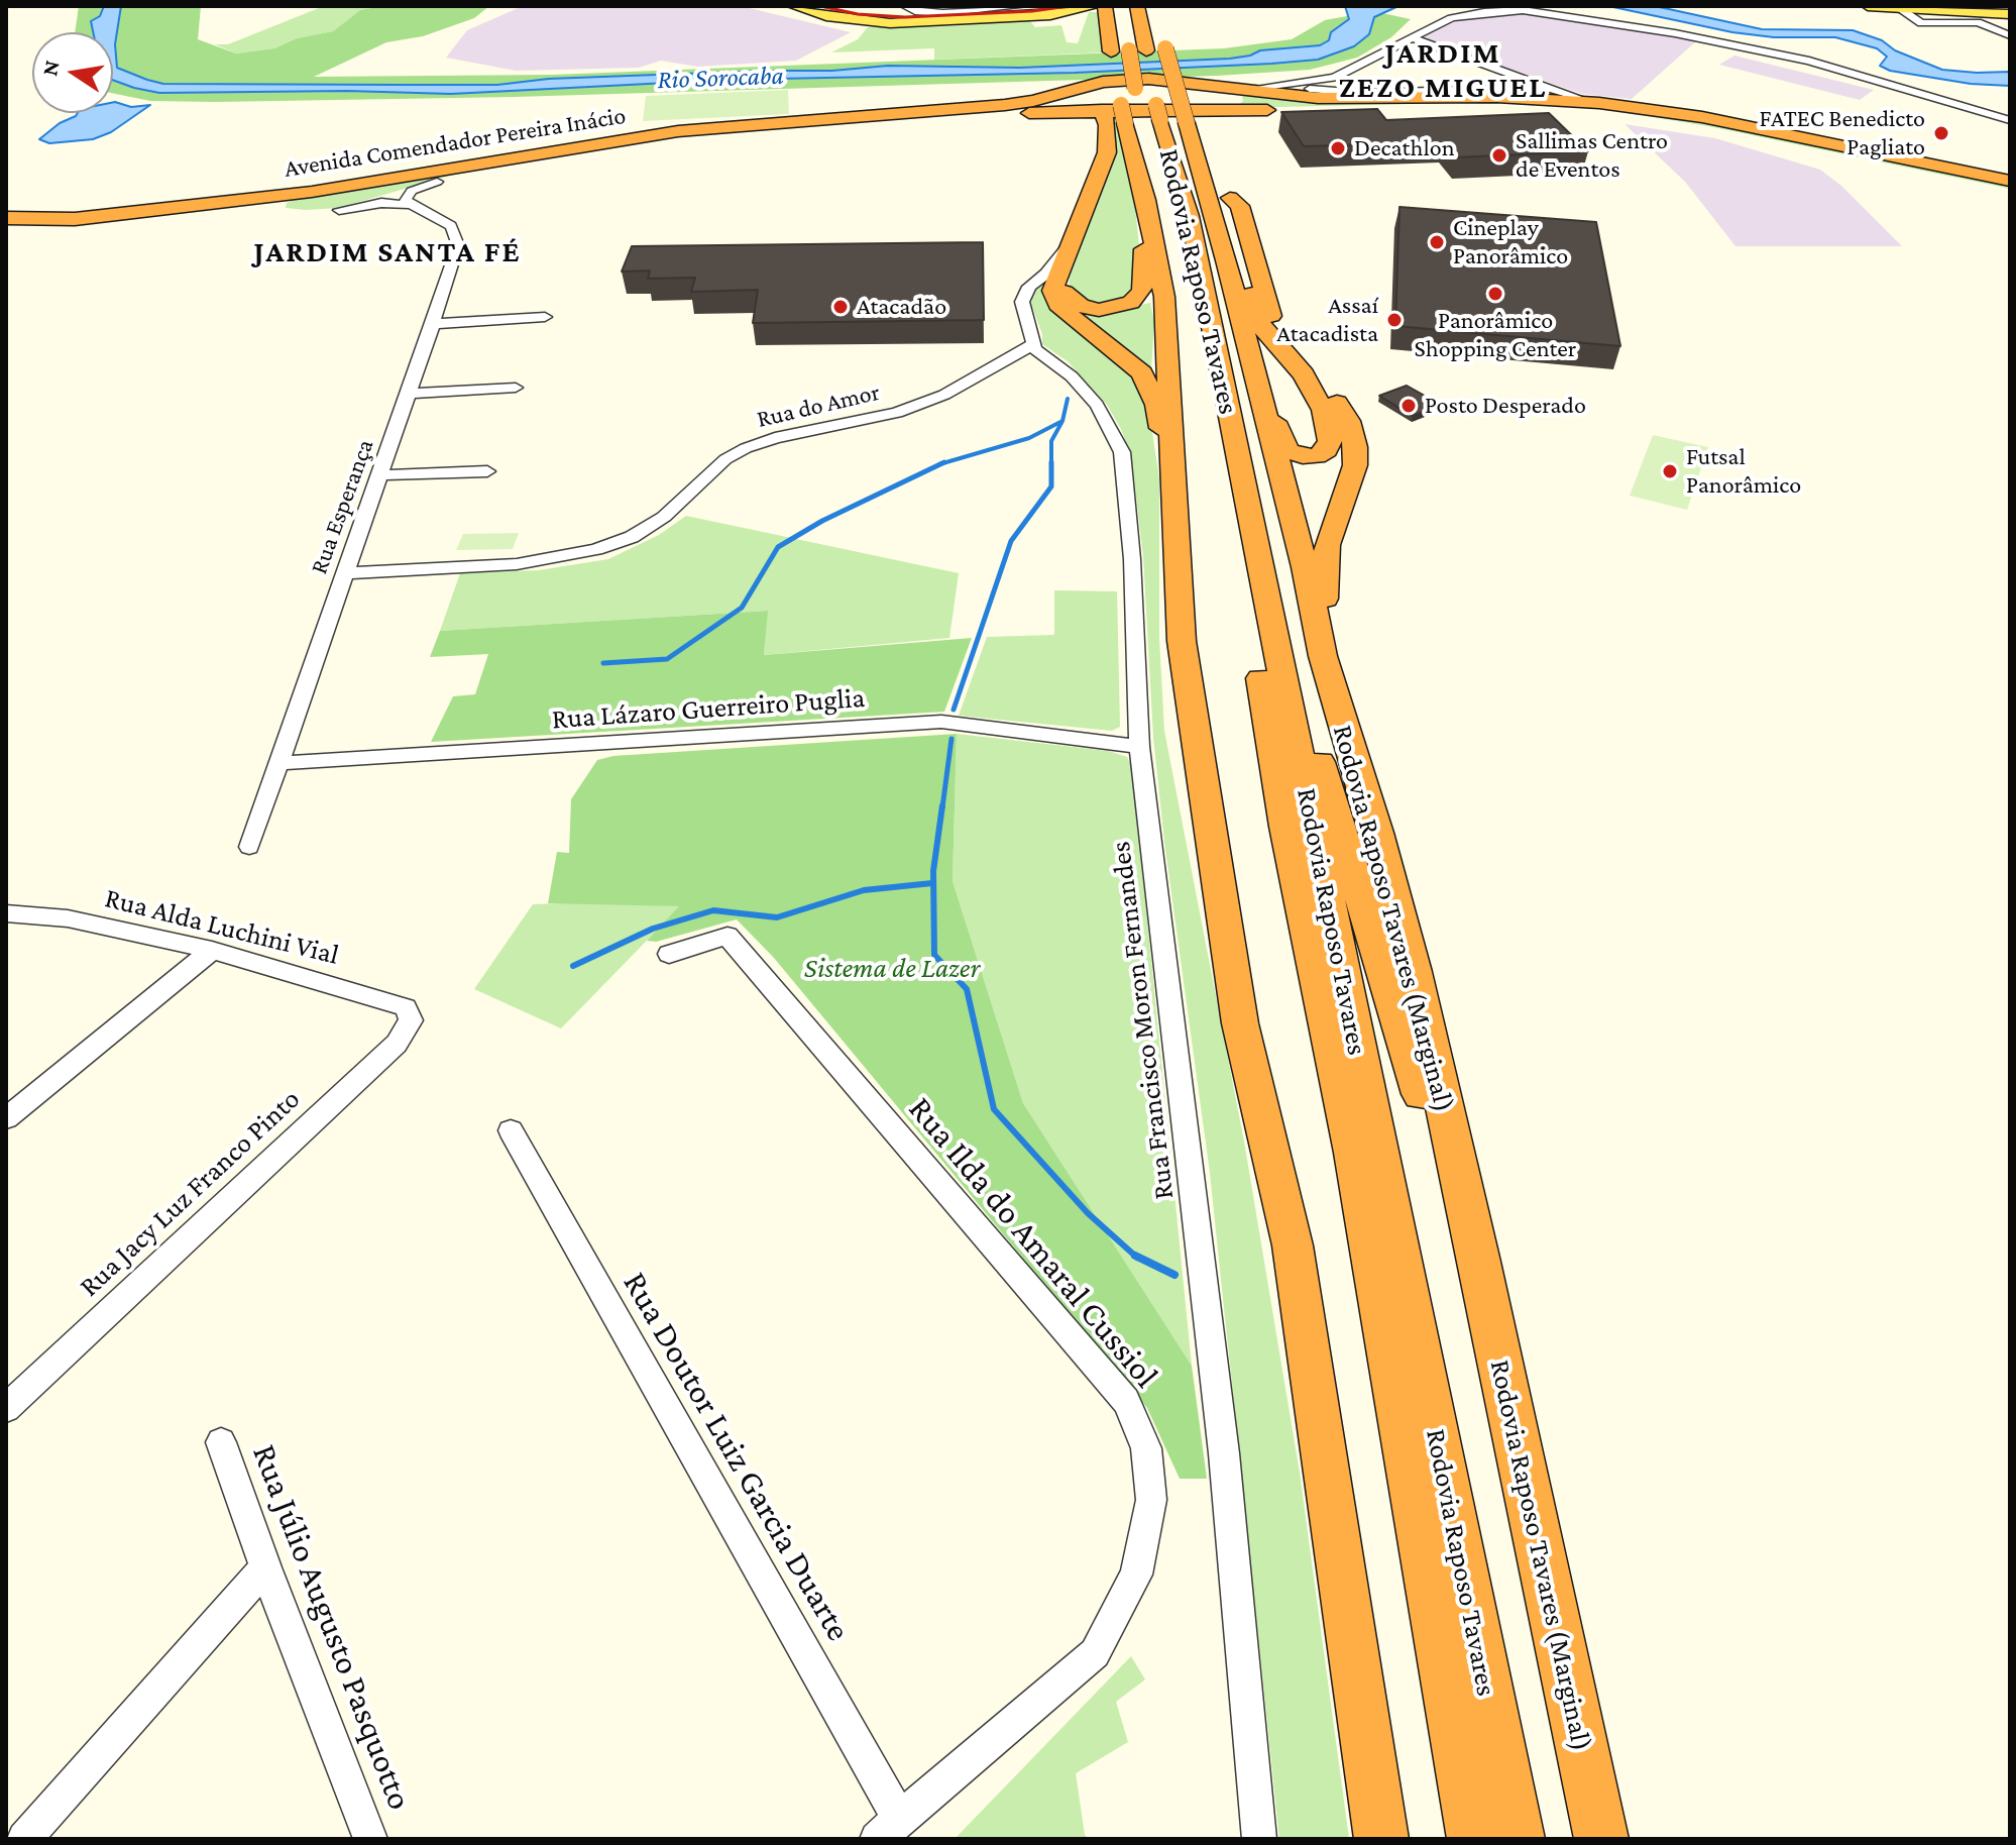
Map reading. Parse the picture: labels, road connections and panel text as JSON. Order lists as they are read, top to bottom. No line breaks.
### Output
{"streets":{"highway":["Avenida Comendador Pereira Inácio","Rodovia Raposo Tavares","Rodovia Raposo Tavares (Marginal)"],"street":["Rua do Amor","Rua Esperança","Rua Lázaro Guerreiro Puglia","Rua Alda Luchini Vial","Rua Francisco Moron Fernandes","Rua Jacy Luz Franco Pinto","Rua Ilda do Amaral Cussiol","Rua Doutor Luiz Garcia Duarte","Rua Júlio Augusto Pasquotto"]},"crossings":[["Avenida Comendador Pereira Inácio","Rodovia Raposo Tavares"],["Avenida Comendador Pereira Inácio","Rua Esperança"],["Rua do Amor","Rua Esperança"],["Rua do Amor","Rua Francisco Moron Fernandes"],["Rua Esperança","Rua Lázaro Guerreiro Puglia"],["Rua Lázaro Guerreiro Puglia","Rua Francisco Moron Fernandes"],["Rua Alda Luchini Vial","Rua Jacy Luz Franco Pinto"],["Rua Ilda do Amaral Cussiol","Rua Doutor Luiz Garcia Duarte"]],"districts":["JARDIM ZEZO MIGUEL","JARDIM SANTA FÉ"],"water":["Rio Sorocaba"],"parks":["Sistema de Lazer"],"places":["FATEC Benedicto Pagliato","Decathlon","Sallimas Centro de Eventos","Cineplay Panorâmico","Panorâmico Shopping Center","Atacadão","Assaí Atacadista","Posto Desperado","Futsal Panorâmico"],"north":"left"}
